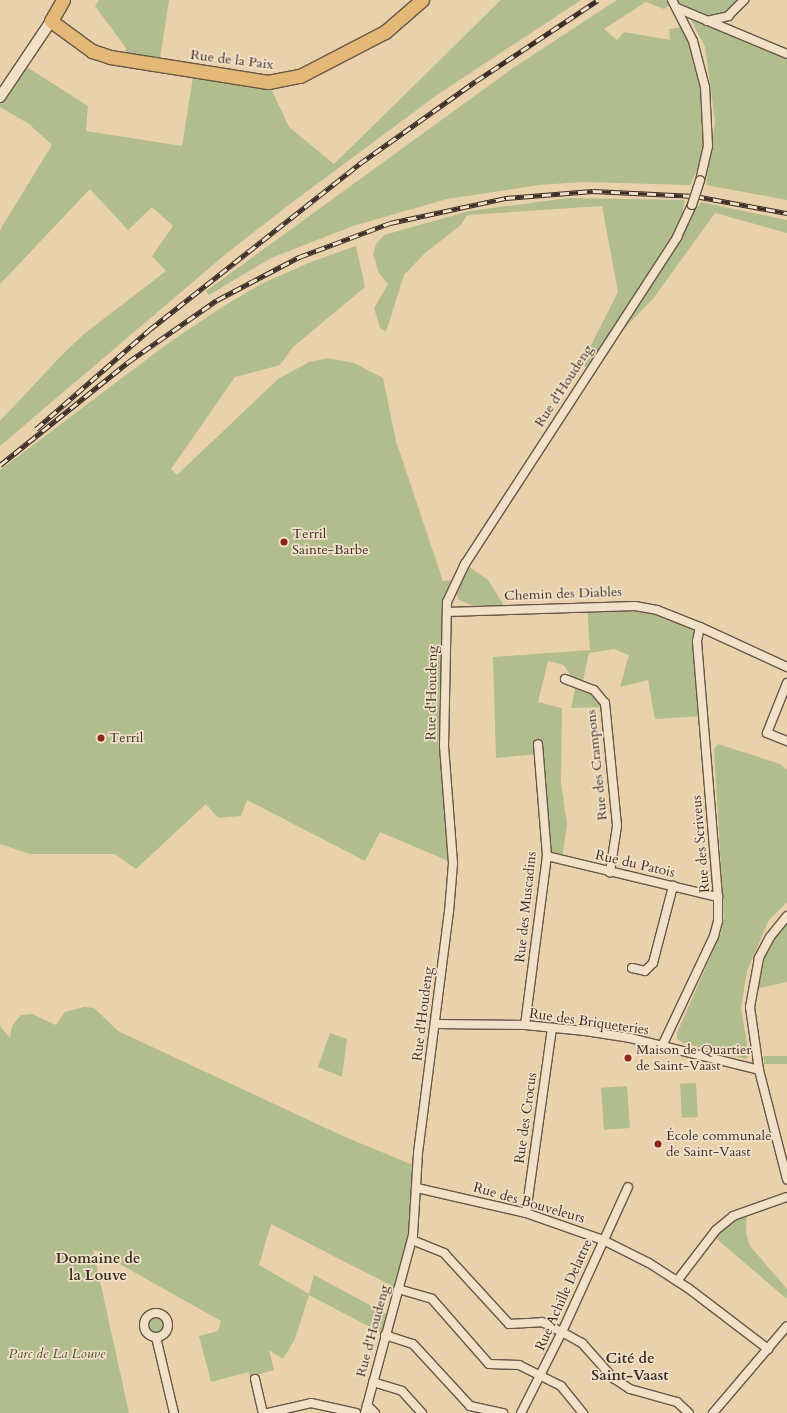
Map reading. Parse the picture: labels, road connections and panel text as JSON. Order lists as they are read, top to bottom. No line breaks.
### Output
{"streets":{"main road":["Rue de la Paix"],"street":["Rue d'Houdeng","Chemin des Diables","Rue des Crampons","Rue des Scriveus","Rue du Patois","Rue des Muscadins","Rue des Briqueteries","Rue des Crocus","Rue des Bouveleurs","Rue Achille Delattre"]},"crossings":[["Rue d'Houdeng","Chemin des Diables"],["Rue d'Houdeng","Rue des Briqueteries"],["Rue d'Houdeng","Rue des Bouveleurs"],["Chemin des Diables","Rue des Scriveus"],["Rue des Crampons","Rue du Patois"],["Rue des Scriveus","Rue du Patois"],["Rue des Scriveus","Rue des Briqueteries"],["Rue du Patois","Rue des Muscadins"],["Rue des Muscadins","Rue des Briqueteries"],["Rue des Briqueteries","Rue des Crocus"],["Rue des Crocus","Rue des Bouveleurs"],["Rue des Bouveleurs","Rue Achille Delattre"]],"districts":["Domaine de la Louve","Cité de Saint-Vaast"],"parks":["Parc de La Louve"],"places":["Terril Sainte-Barbe","Terril","Maison de Quartier de Saint-Vaast","École communale de Saint-Vaast"]}
